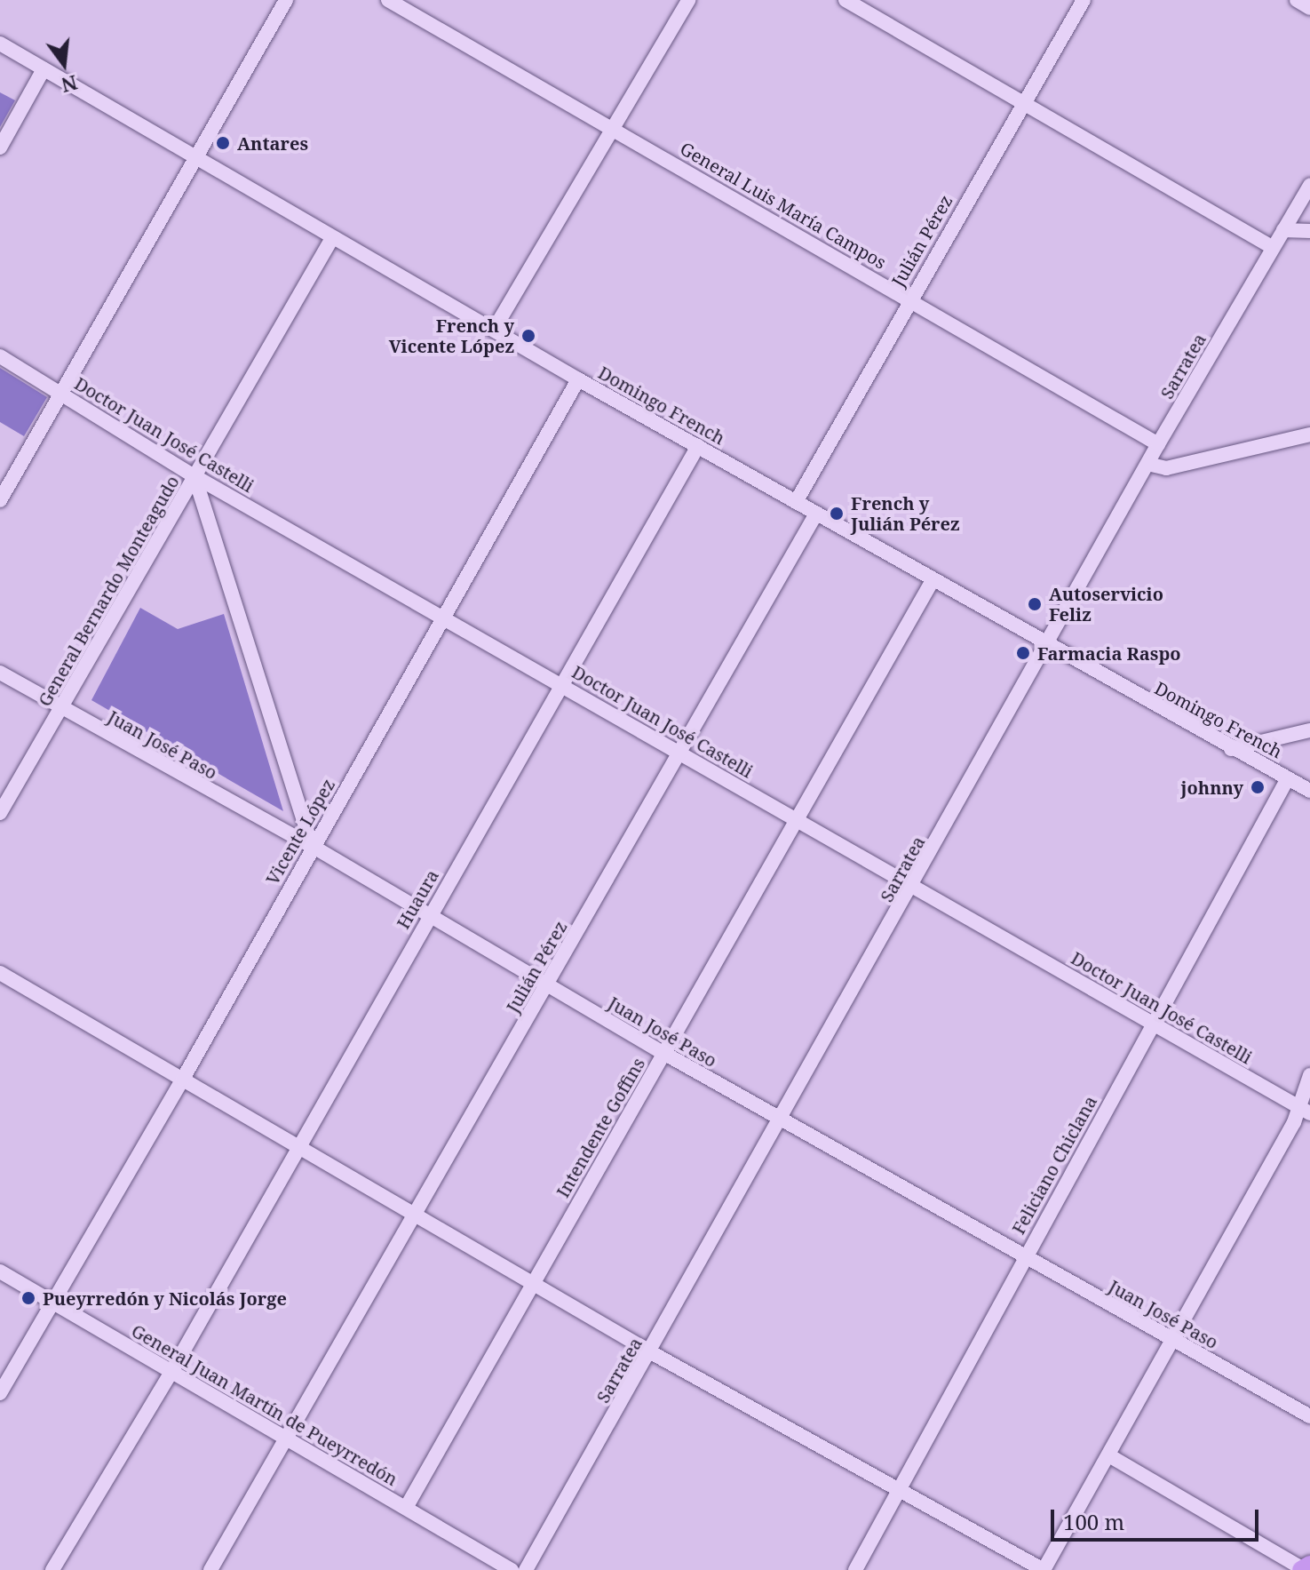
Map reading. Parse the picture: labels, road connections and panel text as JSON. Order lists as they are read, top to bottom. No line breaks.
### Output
{"streets":{"street":["General Luis María Campos","Julián Pérez","Sarratea","Domingo French","Doctor Juan José Castelli","General Bernardo Monteagudo","Juan José Paso","Vicente López","Huaura","Intendente Goffins","Feliciano Chiclana","General Juan Martín de Pueyrredón"]},"crossings":[["General Luis María Campos","Julián Pérez"],["General Luis María Campos","Sarratea"],["Julián Pérez","Domingo French"],["Julián Pérez","Doctor Juan José Castelli"],["Julián Pérez","Juan José Paso"],["Julián Pérez","General Juan Martín de Pueyrredón"],["Sarratea","Domingo French"],["Sarratea","Doctor Juan José Castelli"],["Sarratea","Juan José Paso"],["Domingo French","General Bernardo Monteagudo"],["Domingo French","Vicente López"],["Domingo French","Huaura"],["Domingo French","Intendente Goffins"],["Domingo French","Feliciano Chiclana"],["Doctor Juan José Castelli","General Bernardo Monteagudo"],["Doctor Juan José Castelli","Vicente López"],["Doctor Juan José Castelli","Huaura"],["Doctor Juan José Castelli","Intendente Goffins"],["Doctor Juan José Castelli","Feliciano Chiclana"],["General Bernardo Monteagudo","Juan José Paso"],["Juan José Paso","Vicente López"],["Juan José Paso","Huaura"],["Juan José Paso","Intendente Goffins"],["Juan José Paso","Feliciano Chiclana"],["Vicente López","General Juan Martín de Pueyrredón"],["Huaura","General Juan Martín de Pueyrredón"],["Intendente Goffins","General Juan Martín de Pueyrredón"]],"places":["Antares","French y Vicente López","French y Julián Pérez","Autoservicio Feliz","Farmacia Raspo","johnny","Pueyrredón y Nicolás Jorge"],"scale_bar":"100 m","north":"bottom"}
